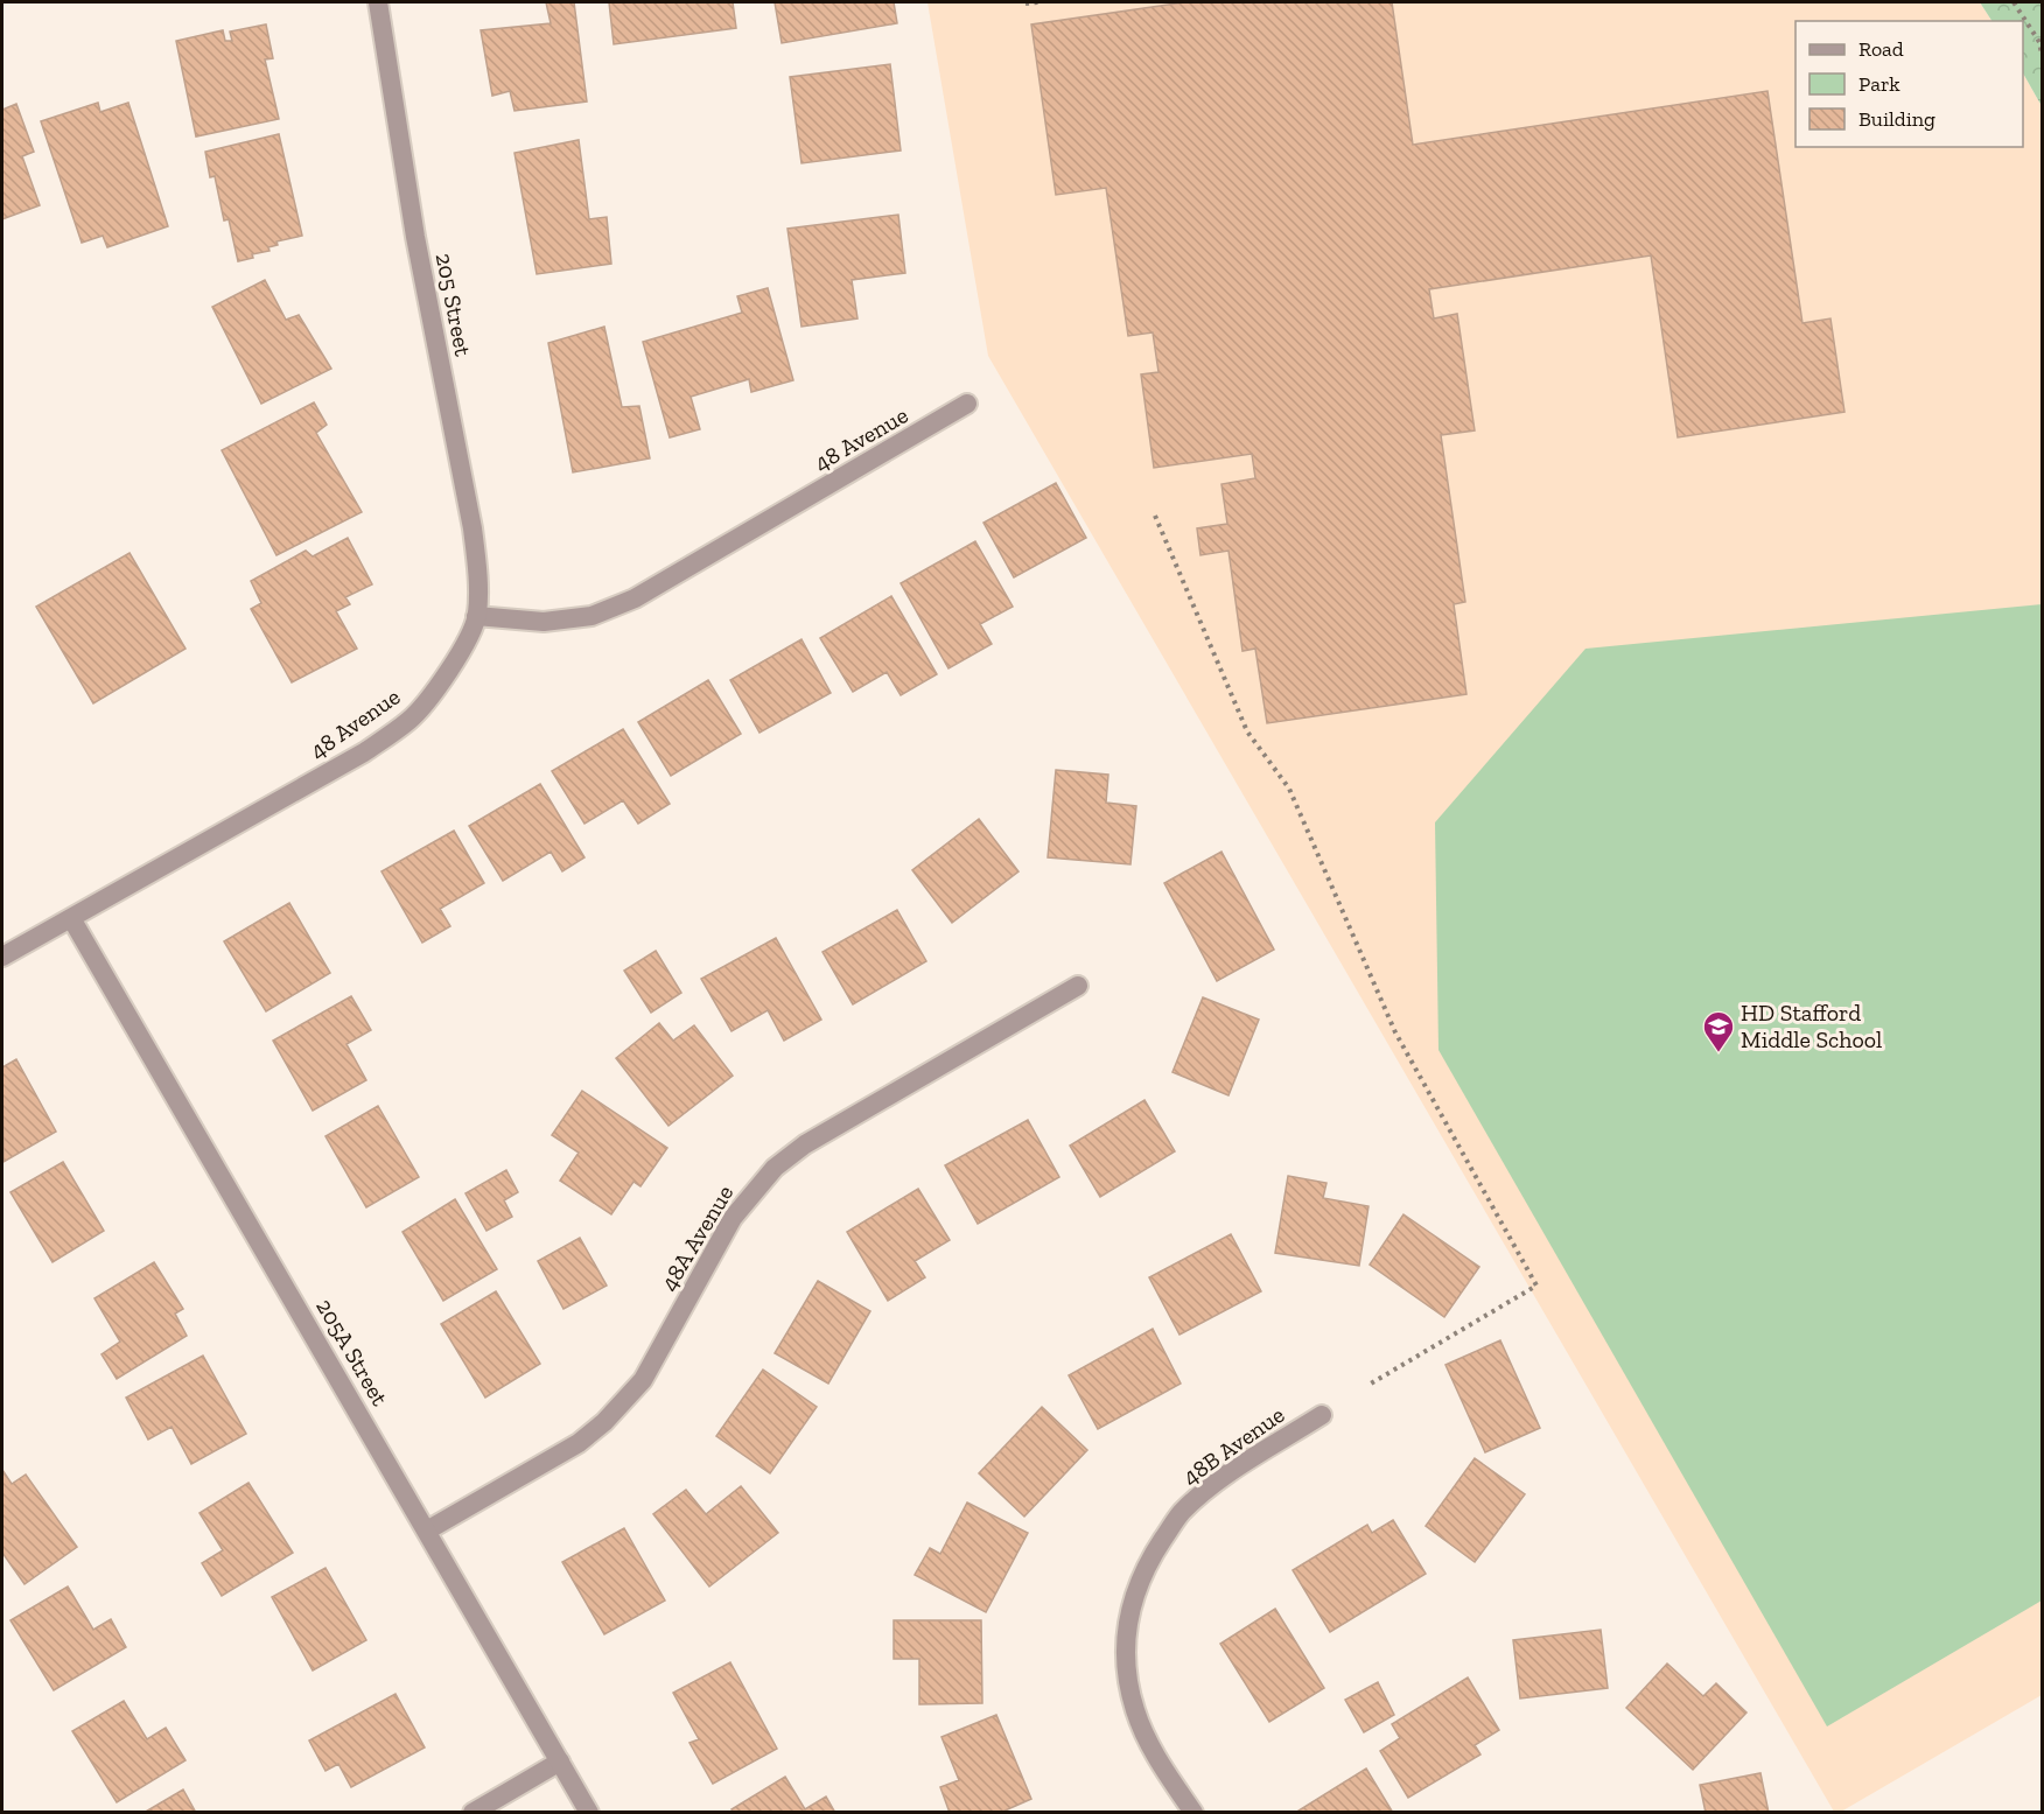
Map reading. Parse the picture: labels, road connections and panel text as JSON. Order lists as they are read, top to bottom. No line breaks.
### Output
{"streets":{"street":["205 Street","48 Avenue","48A Avenue","205A Street","48B Avenue"]},"crossings":[["205 Street","48 Avenue"],["48 Avenue","205A Street"],["48A Avenue","205A Street"]],"places":{"school or university":["HD Stafford Middle School"]},"legend":["Road","Park","Building"]}
